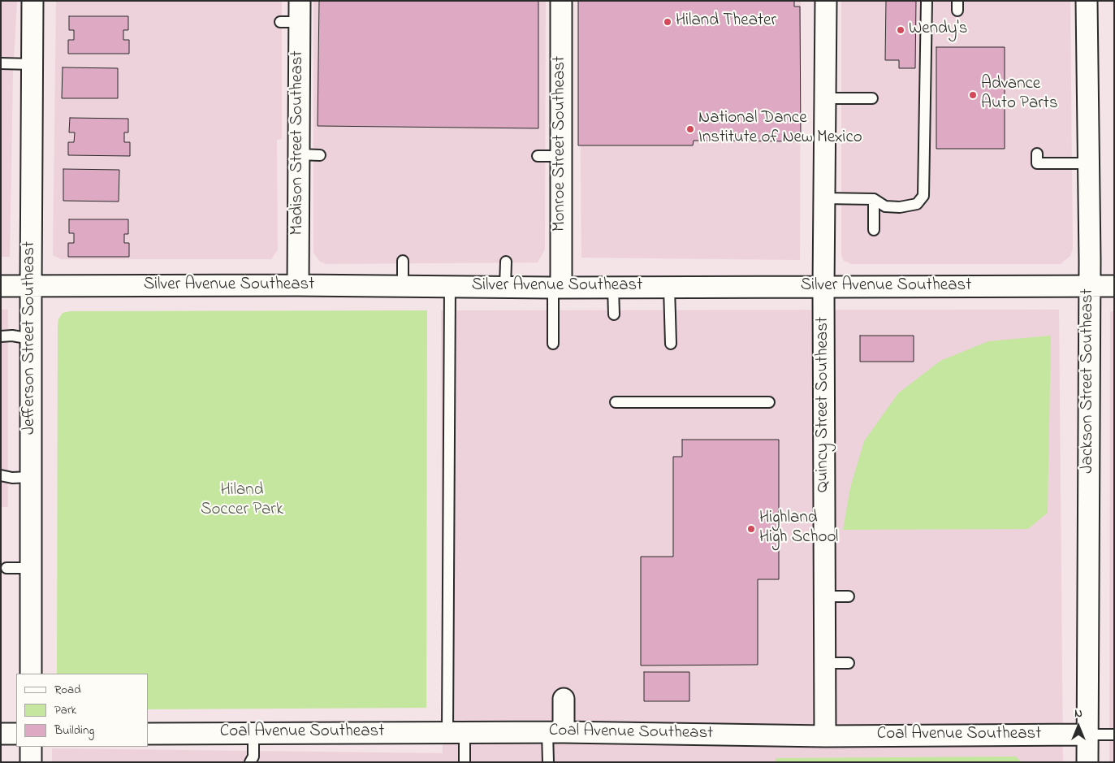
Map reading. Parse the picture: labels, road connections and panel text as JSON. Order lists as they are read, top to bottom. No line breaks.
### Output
{"streets":{"street":["Madison Street Southeast","Monroe Street Southeast","Silver Avenue Southeast","Jefferson Street Southeast","Jackson Street Southeast","Quincy Street Southeast","Coal Avenue Southeast"]},"crossings":[["Madison Street Southeast","Silver Avenue Southeast"],["Monroe Street Southeast","Silver Avenue Southeast"],["Silver Avenue Southeast","Jefferson Street Southeast"],["Silver Avenue Southeast","Jackson Street Southeast"],["Silver Avenue Southeast","Quincy Street Southeast"],["Jackson Street Southeast","Coal Avenue Southeast"],["Quincy Street Southeast","Coal Avenue Southeast"]],"parks":["Hiland Soccer Park"],"places":["Hiland Theater","Wendy's","Advance Auto Parts","National Dance Institute of New Mexico","Highland High School"],"legend":["Road","Park","Building"],"north":"top"}
